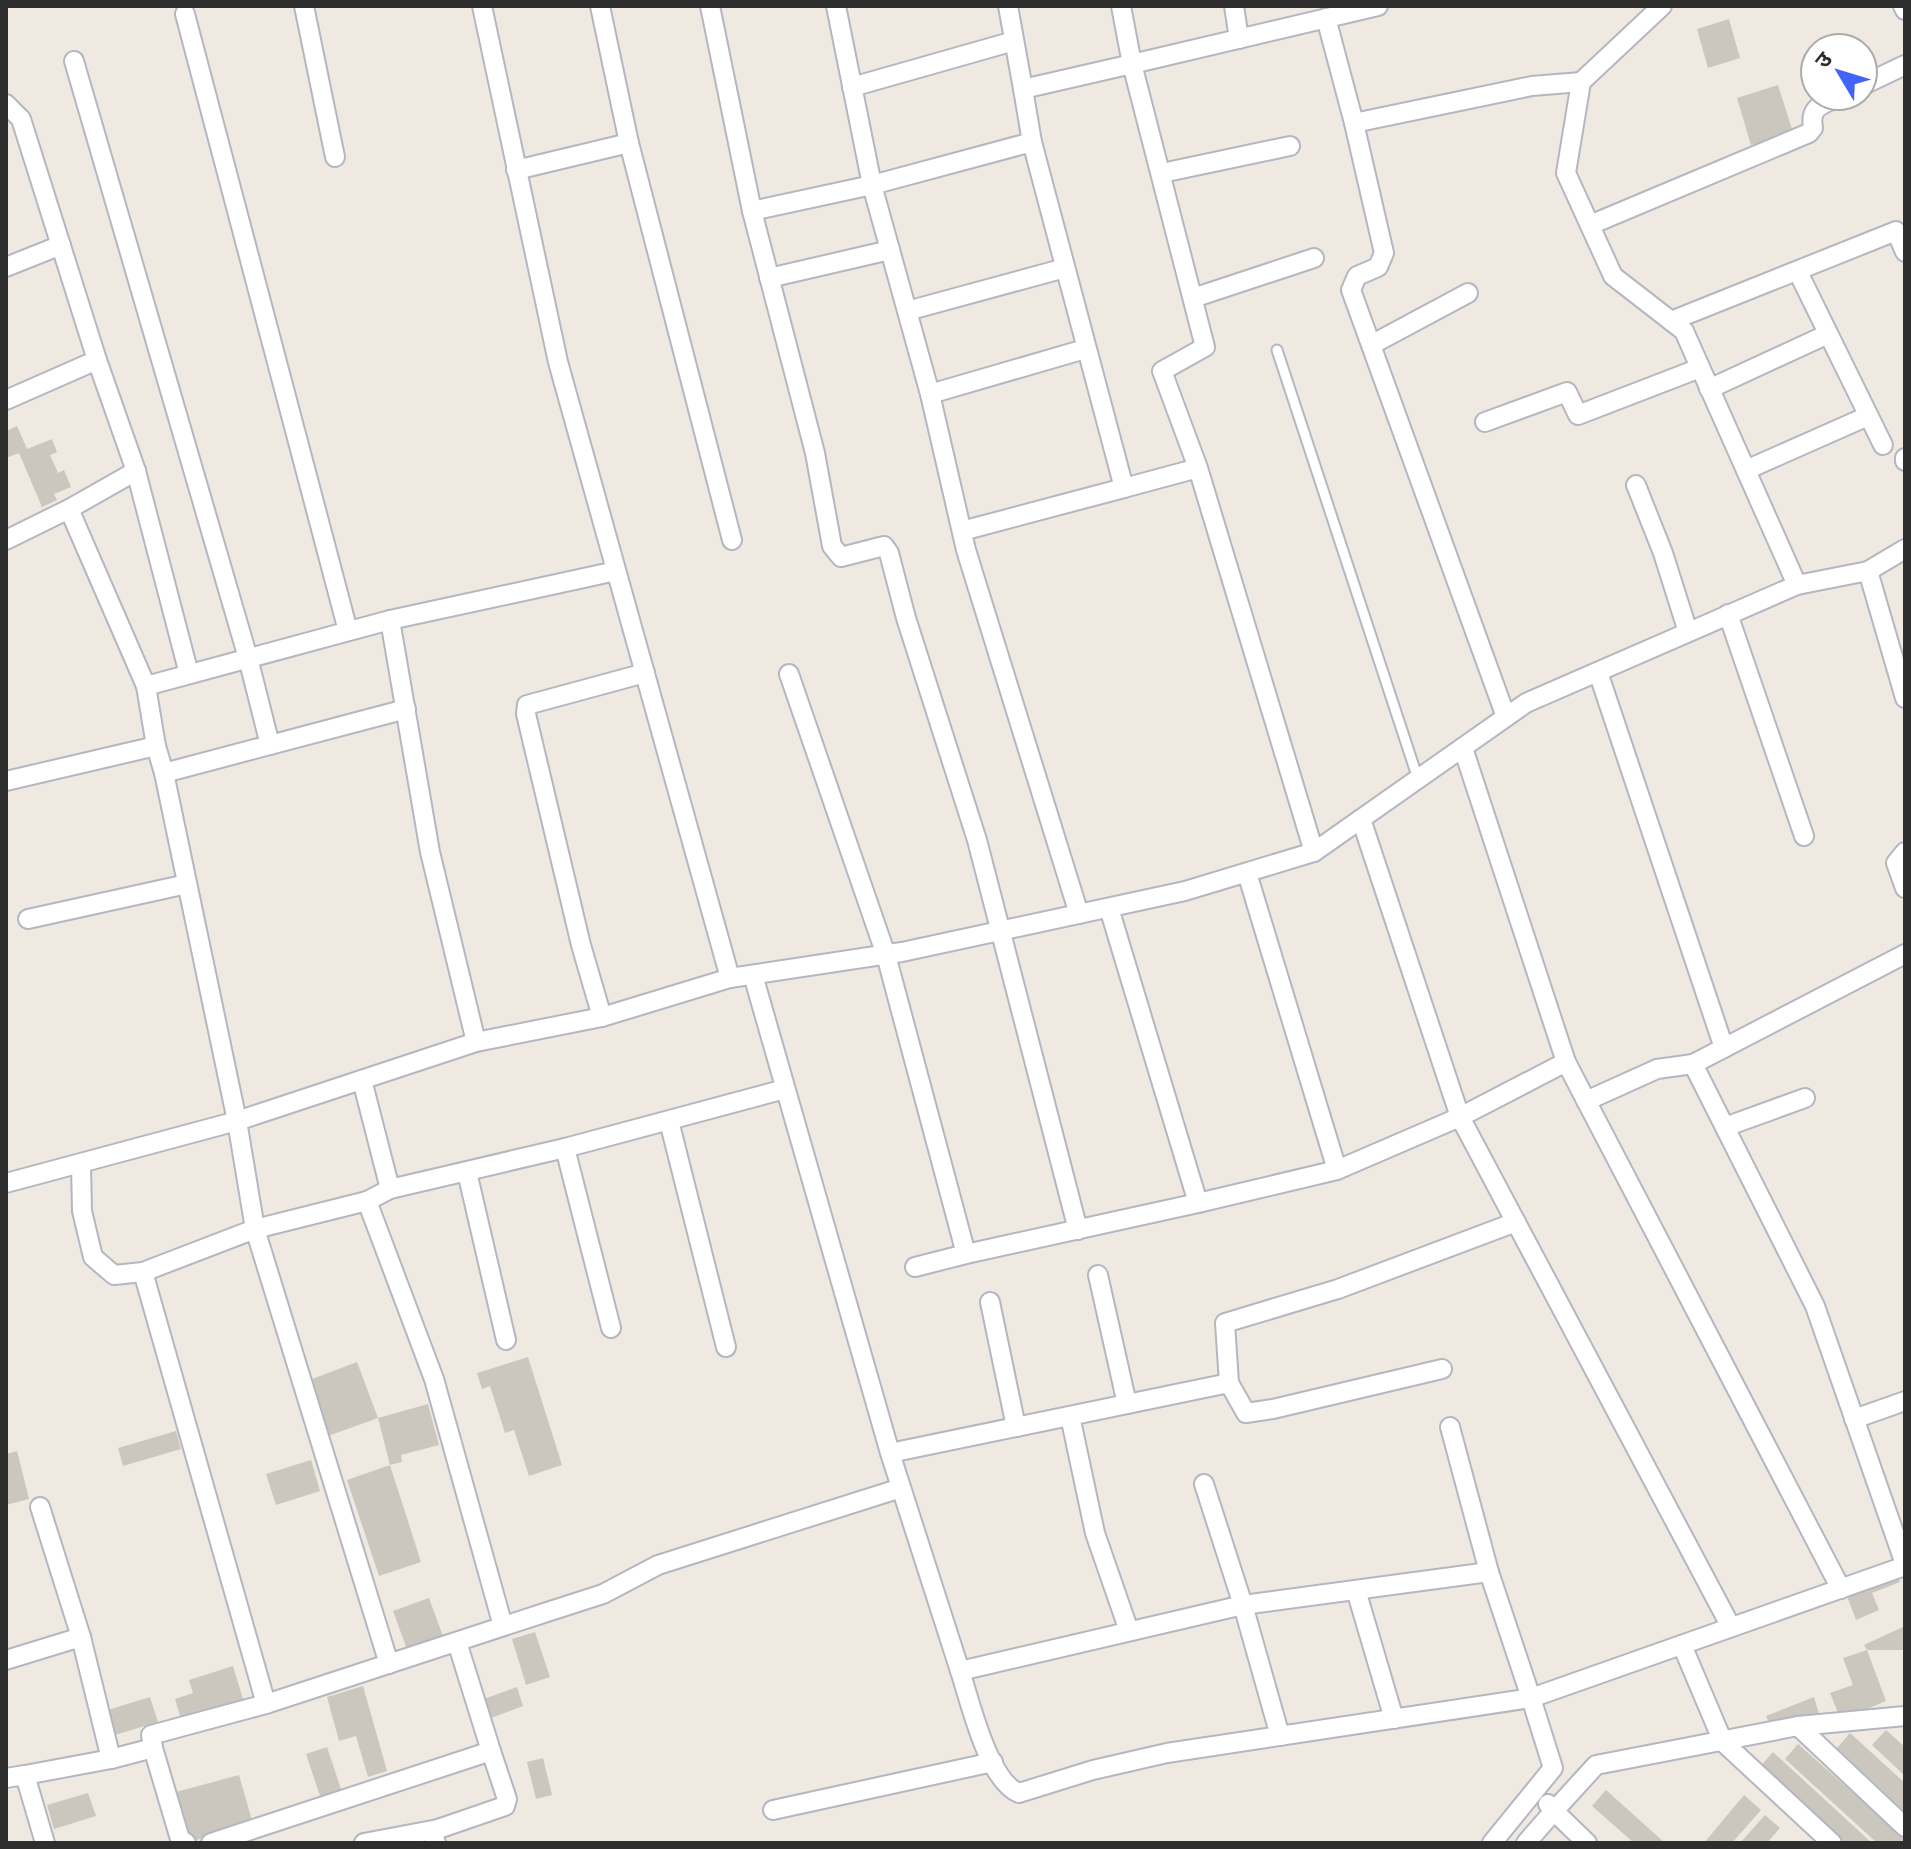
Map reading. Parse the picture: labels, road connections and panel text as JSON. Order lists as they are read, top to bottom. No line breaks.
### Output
{"north":"top left"}
